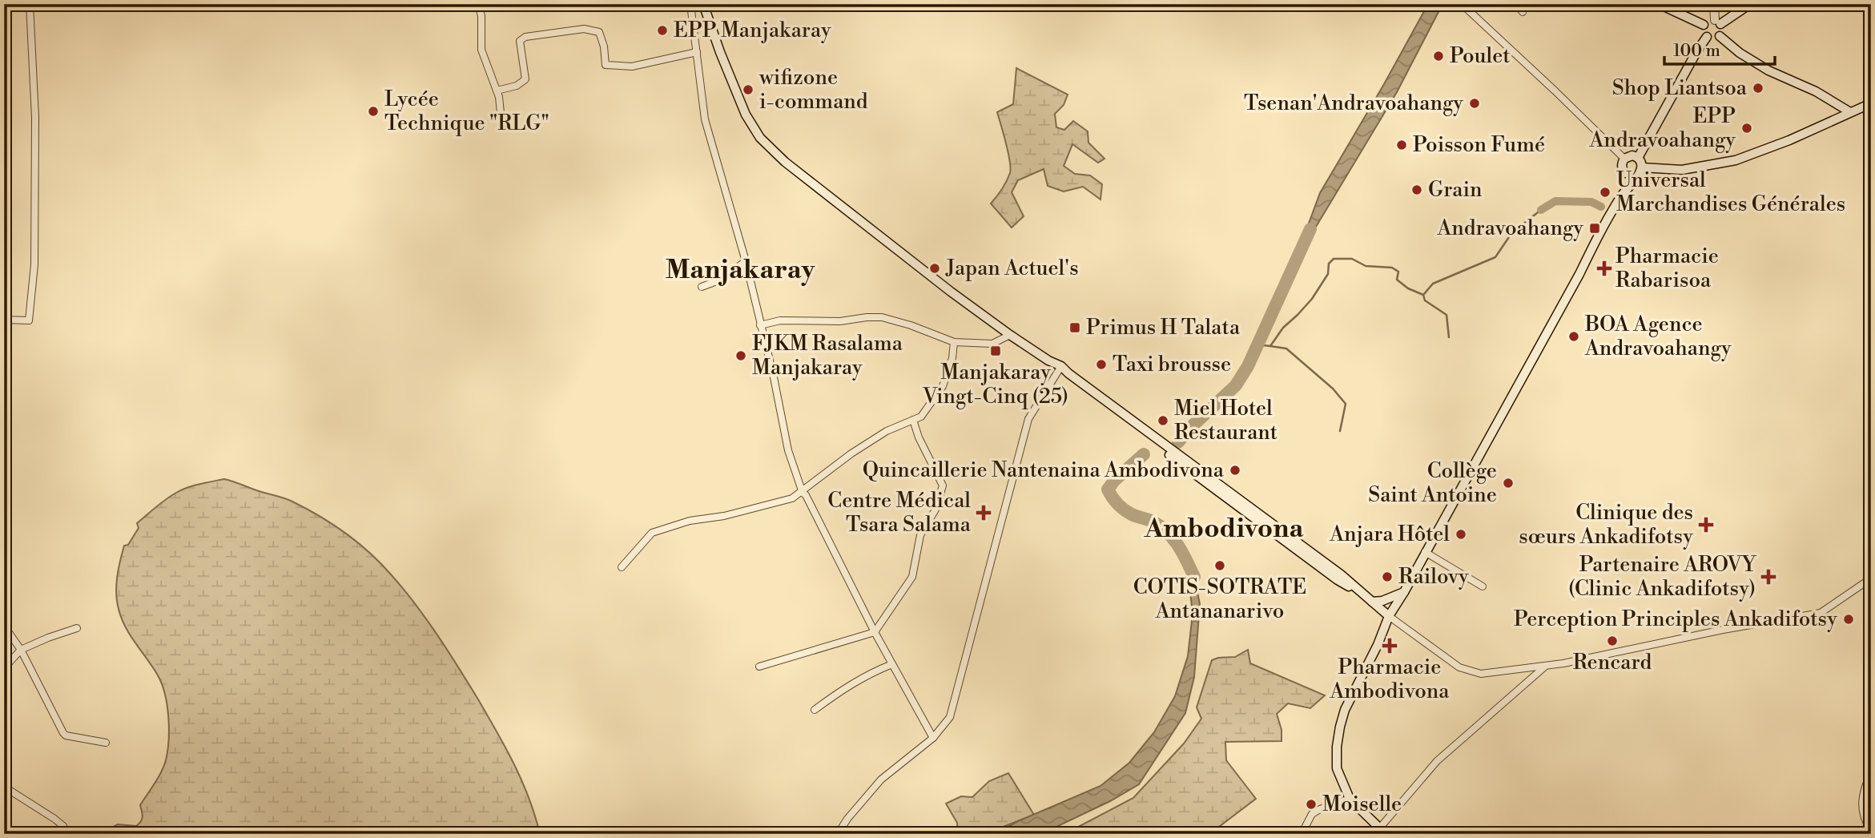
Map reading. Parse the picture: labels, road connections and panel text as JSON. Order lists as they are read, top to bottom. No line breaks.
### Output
{"districts":["Manjakaray","Ambodivona"],"places":{"other":["EPP Manjakaray","Poulet","Shop Liantsoa","wifizone i-command","Tsenan'Andravoahangy","Lycée Technique \"RLG\"","EPP Andravoahangy","Poisson Fumé","Grain","Universal Marchandises Générales","Japan Actuel's","BOA Agence Andravoahangy","FJKM Rasalama Manjakaray","Taxi brousse","Miel Hotel Restaurant","Quincaillerie Nantenaina Ambodivona","Collège Saint Antoine","Anjara Hôtel","COTIS-SOTRATE Antananarivo","Railovy","Perception Principles Ankadifotsy","Rencard","Moiselle"],"transit":["Andravoahangy","Primus H Talata","Manjakaray Vingt-Cinq (25)"],"health":["Pharmacie Rabarisoa","Centre Médical Tsara Salama","Clinique des sœurs Ankadifotsy","Partenaire AROVY (Clinic Ankadifotsy)","Pharmacie Ambodivona"]},"scale_bar":"100 m"}
